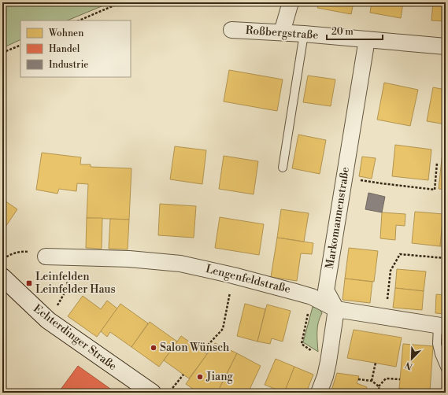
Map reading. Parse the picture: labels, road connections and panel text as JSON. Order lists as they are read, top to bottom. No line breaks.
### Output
{"streets":{"main road":["Echterdinger Straße"],"street":["Roßbergstraße","Markomannenstraße","Lengenfeldstraße"]},"crossings":[["Roßbergstraße","Markomannenstraße"],["Markomannenstraße","Lengenfeldstraße"]],"places":{"transit":["Leinfelden Leinfelder Haus"],"other":["Salon Wünsch","Jiang"]},"legend":["Wohnen","Handel","Industrie"],"scale_bar":"20 m","north":"bottom left"}
